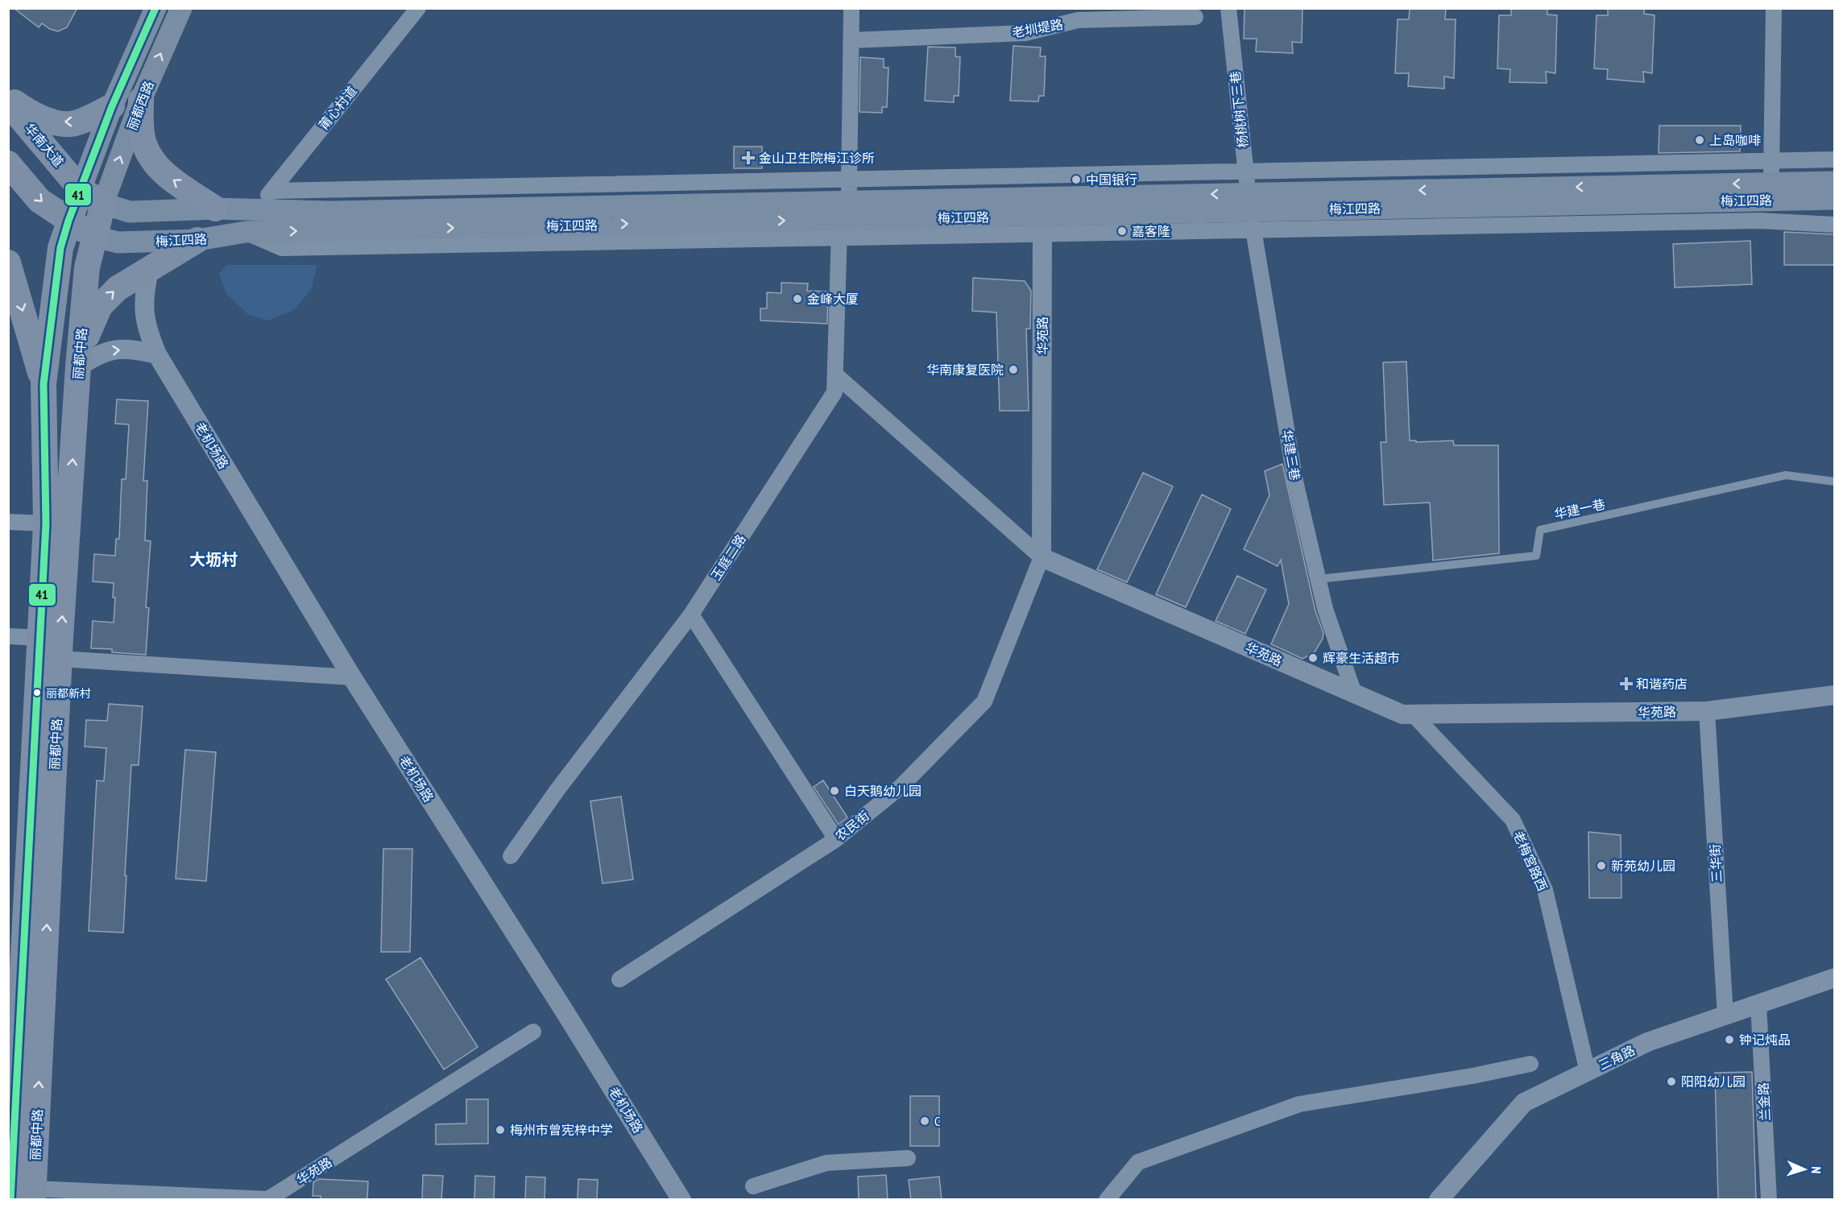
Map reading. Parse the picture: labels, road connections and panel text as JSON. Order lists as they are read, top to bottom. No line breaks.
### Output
{"streets":{"main road":["丽都西路","华南大道","梅江四路","丽都中路"],"street":["老圳堤路","莆心村道","杨桃树下三巷","华苑路","老机场路","华建三巷","玉庭二路","农民街","老梅宮路西","三华街","三角路","兰金路"],"lane":["华建一巷"]},"crossings":[["老圳堤路","玉庭二路"],["丽都西路","华南大道"],["丽都西路","梅江四路"],["丽都西路","丽都中路"],["莆心村道","梅江四路"],["杨桃树下三巷","梅江四路"],["杨桃树下三巷","华建三巷"],["华南大道","梅江四路"],["华南大道","丽都中路"],["梅江四路","华苑路"],["梅江四路","丽都中路"],["梅江四路","华建三巷"],["梅江四路","玉庭二路"],["华苑路","丽都中路"],["华苑路","华建三巷"],["华苑路","农民街"],["华苑路","老梅宮路西"],["华苑路","三华街"],["华建三巷","华建一巷"],["老梅宮路西","三角路"],["三华街","三角路"],["三角路","兰金路"]],"districts":["大坜村"],"places":{"other":["上岛咖啡","中国银行","嘉客隆","金峰大厦","华南康复医院","辉豪生活超市","丽都新村","白天鹅幼儿园","新苑幼儿园","钟记炖品","阳阳幼儿园","C","梅州市曾宪梓中学"],"health":["金山卫生院梅江诊所","和谐药店"]},"lines":["transit line 41"],"north":"right"}
